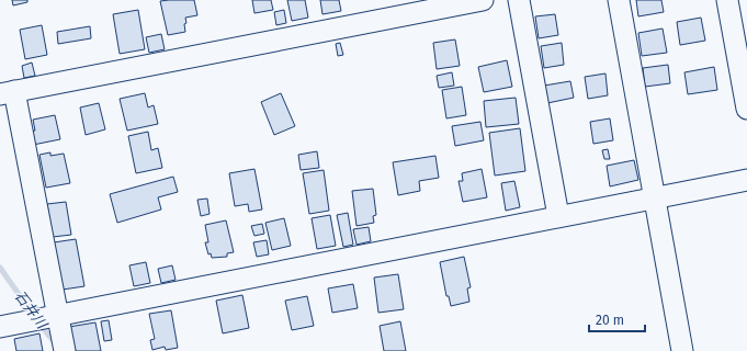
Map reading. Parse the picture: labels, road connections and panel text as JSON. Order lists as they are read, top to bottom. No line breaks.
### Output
{"water":["石井川"],"scale_bar":"20 m"}
